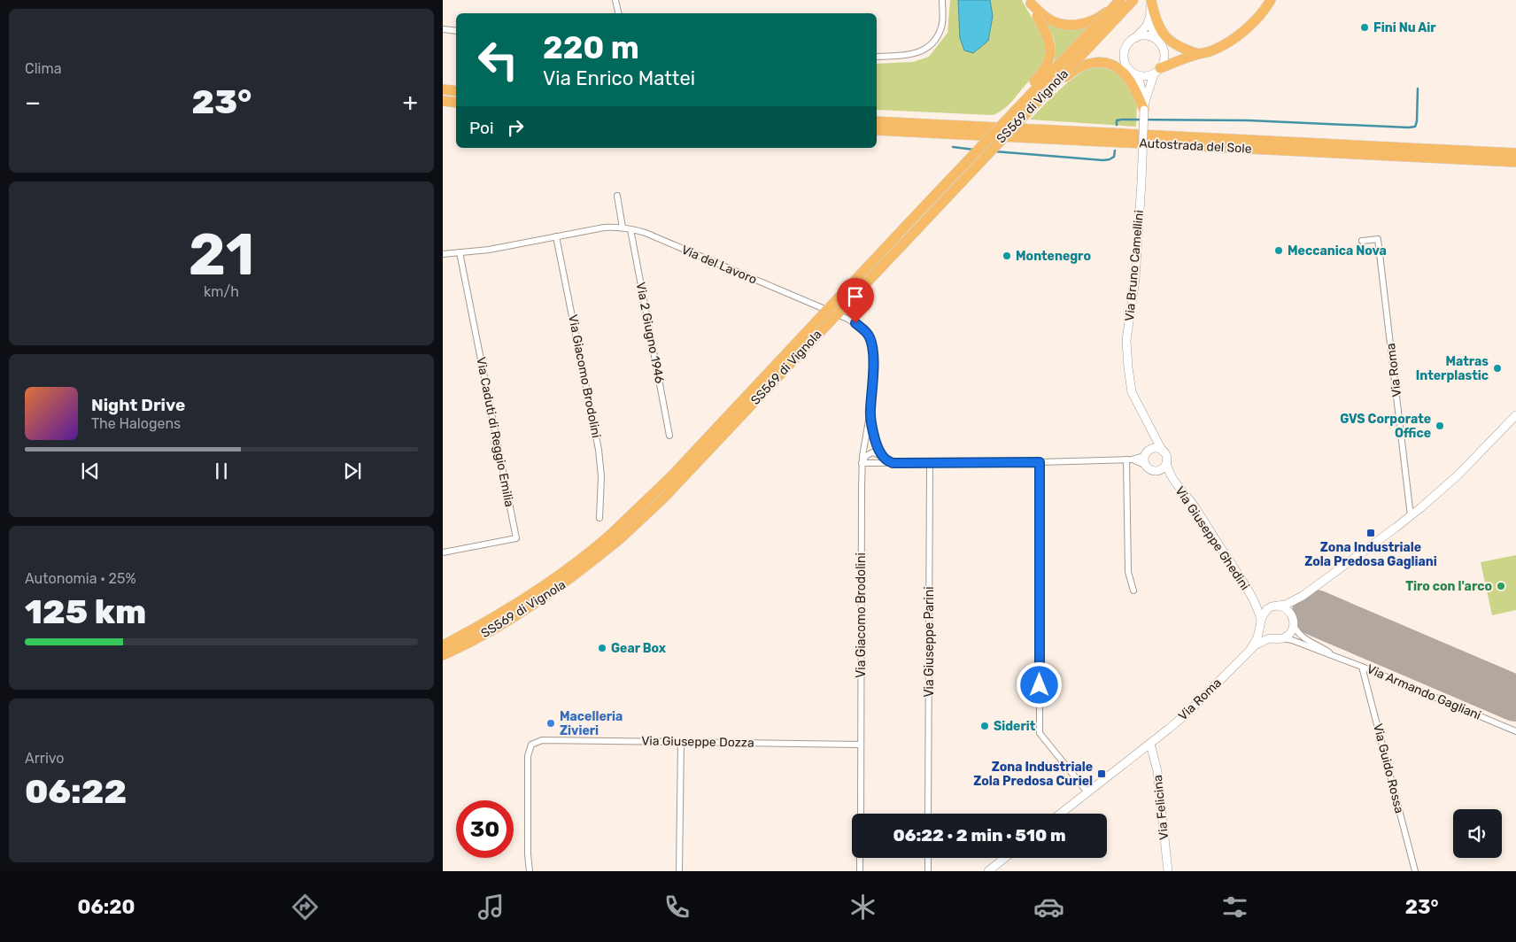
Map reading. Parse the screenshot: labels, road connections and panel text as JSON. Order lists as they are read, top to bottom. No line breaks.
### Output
{"streets":{"highway":["SS569 di Vignola","Autostrada del Sole"],"street":["Via del Lavoro","Via Bruno Camellini","Via 2 Giugno 1946","Via Roma","Via Giacomo Brodolini","Via Caduti di Reggio Emilia","Via Giuseppe Ghedini","Via Giuseppe Parini","Via Armando Gagliani","Via Giuseppe Dozza","Via Guido Rossa","Via Felicina"]},"crossings":[["Via del Lavoro","Via 2 Giugno 1946"],["Via del Lavoro","Via Giacomo Brodolini"],["Via del Lavoro","Via Caduti di Reggio Emilia"],["Via Bruno Camellini","Via Giuseppe Ghedini"],["Via Roma","Via Giuseppe Ghedini"],["Via Roma","Via Armando Gagliani"],["Via Roma","Via Felicina"],["Via Giacomo Brodolini","Via Giuseppe Dozza"],["Via Giuseppe Ghedini","Via Armando Gagliani"],["Via Armando Gagliani","Via Guido Rossa"]],"places":{"other":["Fini Nu Air","Meccanica Nova","Montenegro","Matras Interplastic","GVS Corporate Office","Tiro con l'arco","Gear Box","Macelleria Zivieri","Siderit"],"transit":["Zona Industriale Zola Predosa Gagliani","Zona Industriale Zola Predosa Curiel"]},"page":{"tile":["Clima",["21","km/h"],["Autonomia · 25%","125 km"],["Arrivo","06:22"]],"turn":["220 m","Via Enrico Mattei"],"heat":["−","23°","+"],"then":"Poi","song":["Night Drive","The Halogens"],"limit":"30","trip":"06:22 · 2 min · 510 m","tabs":["06:20","23°"]}}
